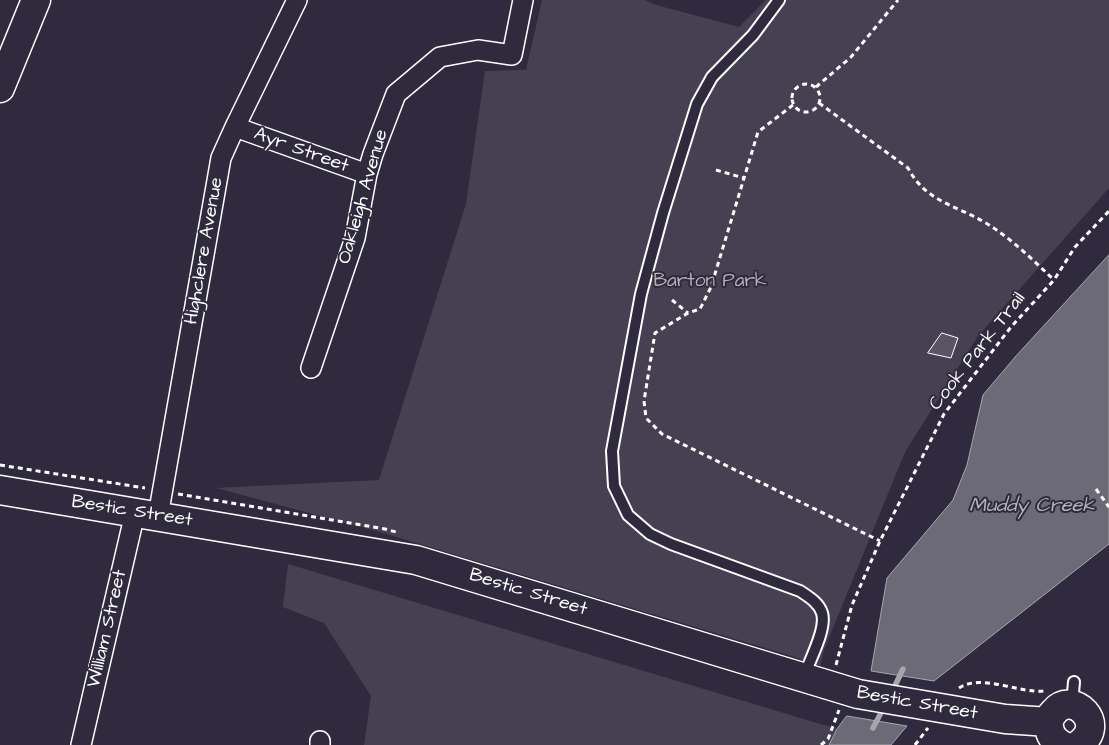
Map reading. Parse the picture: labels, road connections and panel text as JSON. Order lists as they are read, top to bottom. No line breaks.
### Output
{"streets":{"main road":["Bestic Street"],"street":["Ayr Street","Oakleigh Avenue","Highclere Avenue","William Street"],"path":["Cook Park Trail"]},"crossings":[["Ayr Street","Oakleigh Avenue"],["Ayr Street","Highclere Avenue"],["Highclere Avenue","Bestic Street"],["Highclere Avenue","William Street"],["Bestic Street","William Street"]],"water":["Muddy Creek"],"parks":["Barton Park"]}
